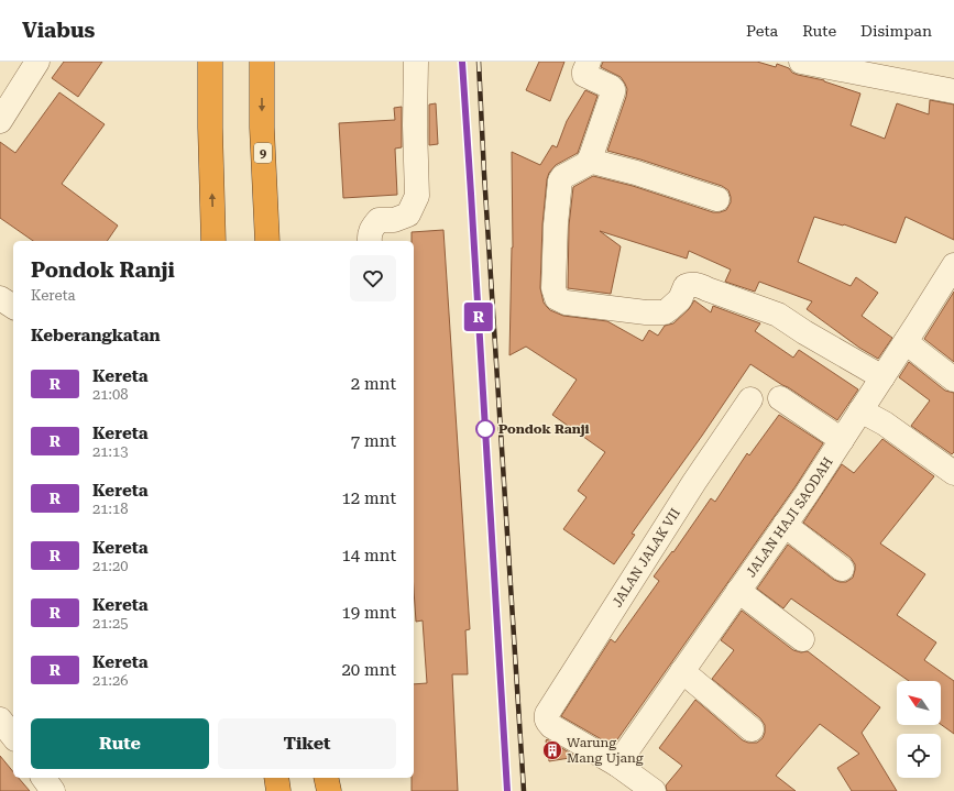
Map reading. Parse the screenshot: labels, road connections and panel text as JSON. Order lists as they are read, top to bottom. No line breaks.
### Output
{"streets":{"highway":["9"],"street":["JALAN HAJI SAODAH","JALAN JALAK VII"]},"crossings":[["JALAN HAJI SAODAH","JALAN JALAK VII"]],"places":{"other":["Pondok Ranji"],"building":["Warung Mang Ujang"]},"north":"top left","page":{"header":"Viabus","nav":["Peta","Rute","Disimpan"],"on_map":"R","heading":[["Pondok Ranji","Kereta"],"Keberangkatan"],"list":[{"mark":"R","name":"Kereta","note":"21:08","value":"2 mnt"},{"mark":"R","name":"Kereta","note":"21:13","value":"7 mnt"},{"mark":"R","name":"Kereta","note":"21:18","value":"12 mnt"},{"mark":"R","name":"Kereta","note":"21:20","value":"14 mnt"},{"mark":"R","name":"Kereta","note":"21:25","value":"19 mnt"},{"mark":"R","name":"Kereta","note":"21:26","value":"20 mnt"}],"buttons":["Rute","Tiket"]}}
